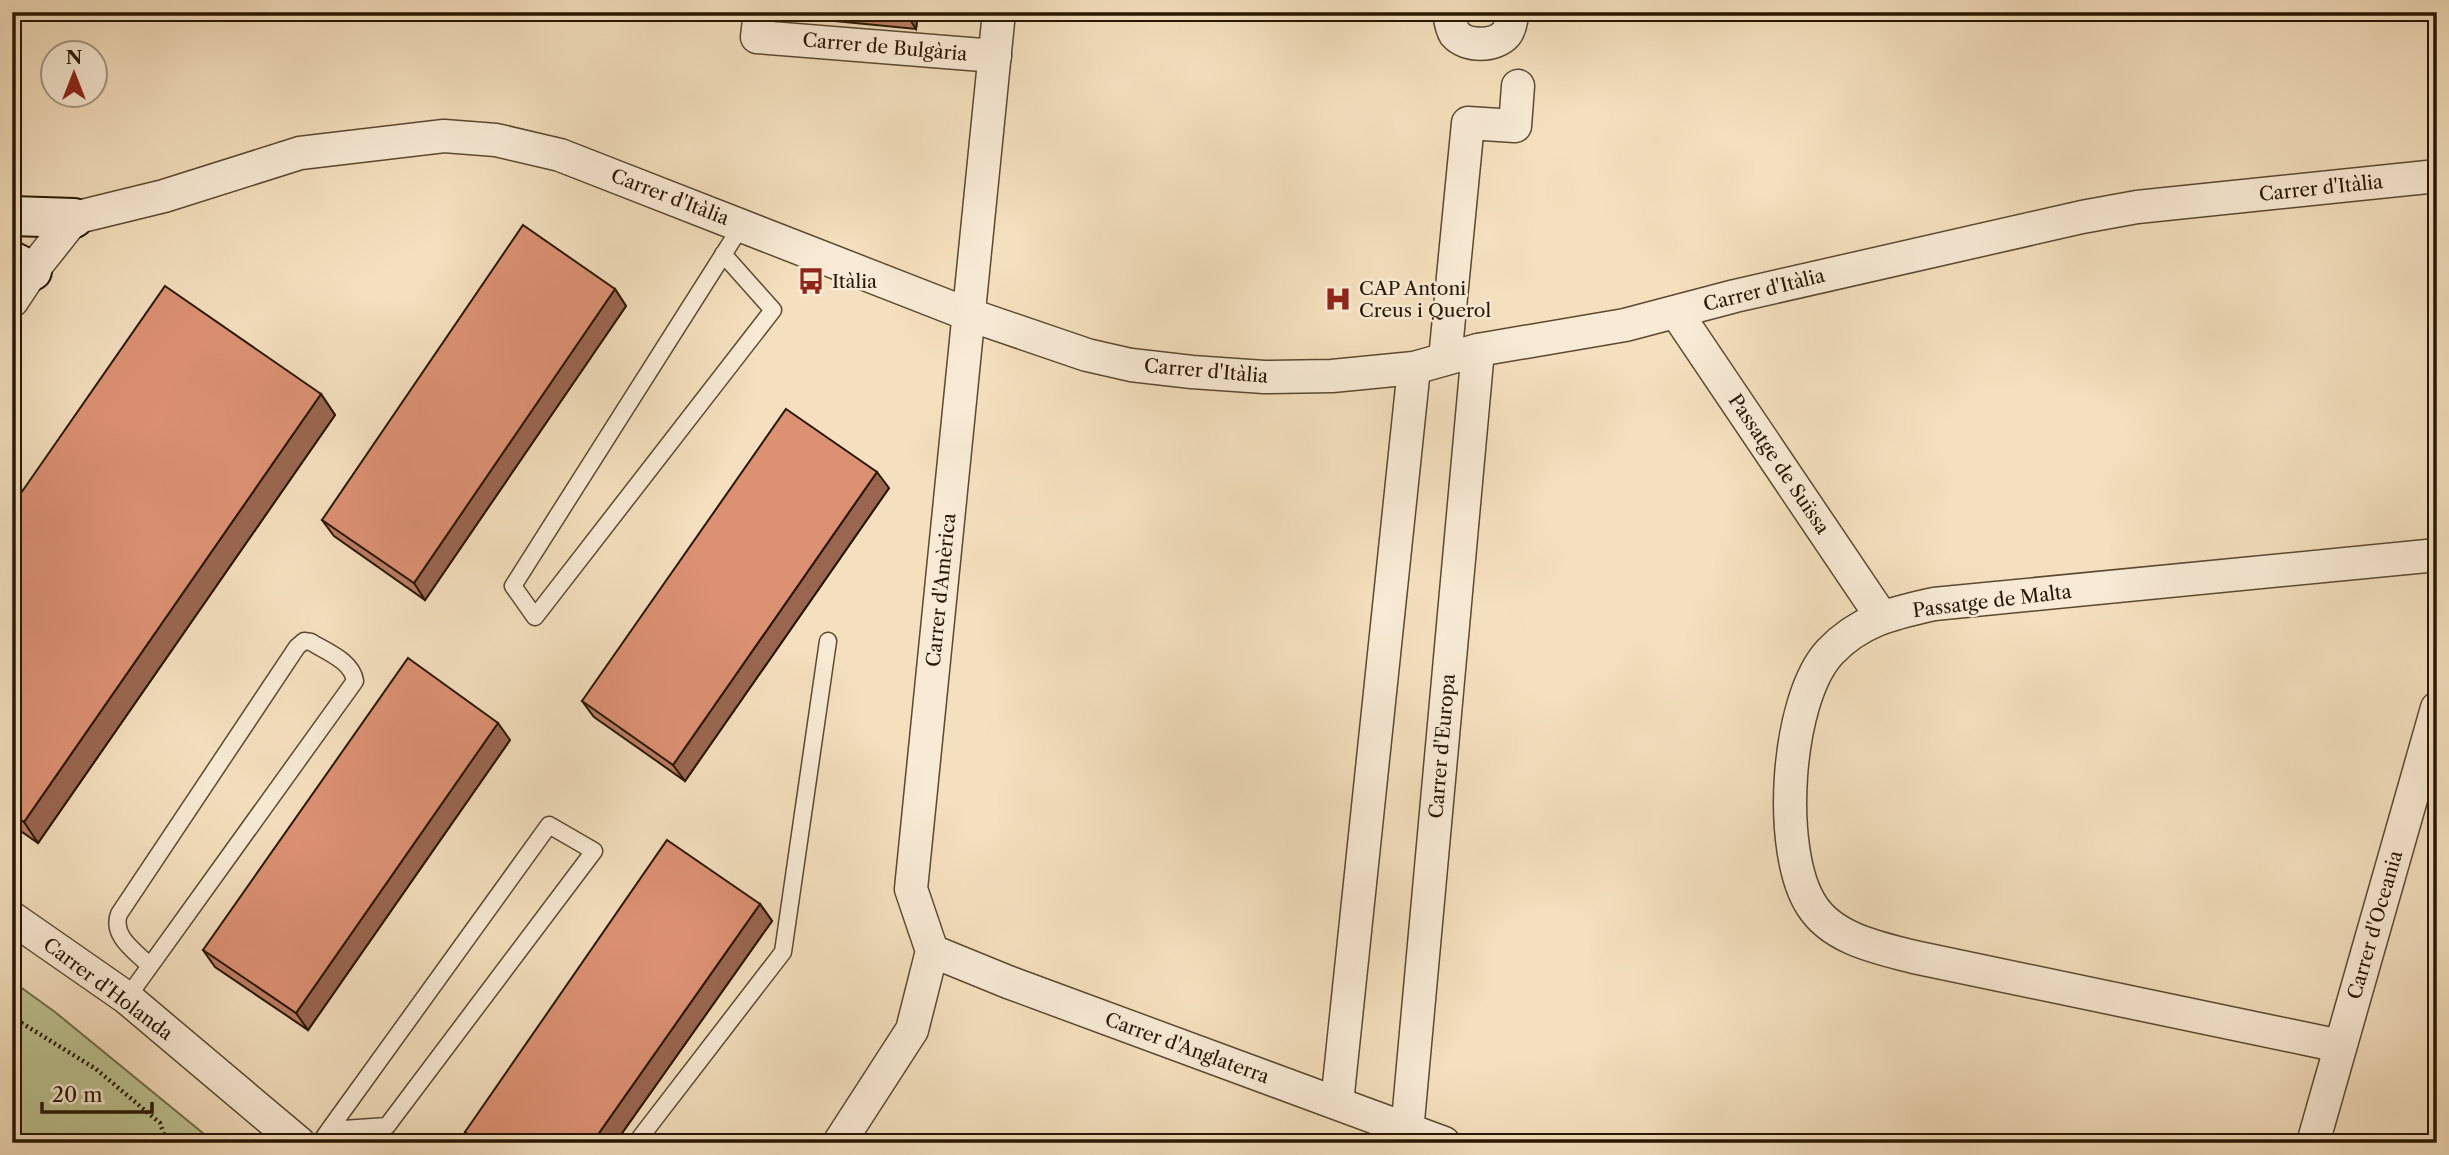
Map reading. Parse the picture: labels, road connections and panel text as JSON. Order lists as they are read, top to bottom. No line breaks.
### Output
{"streets":{"street":["Carrer de Bulgària","Carrer d'Itàlia","Passatge de Suïssa","Carrer d'Amèrica","Passatge de Malta","Carrer d'Europa","Carrer d'Oceania","Carrer d'Holanda","Carrer d'Anglaterra"]},"crossings":[["Carrer de Bulgària","Carrer d'Amèrica"],["Carrer d'Itàlia","Passatge de Suïssa"],["Carrer d'Itàlia","Carrer d'Amèrica"],["Carrer d'Itàlia","Carrer d'Europa"],["Passatge de Suïssa","Passatge de Malta"],["Carrer d'Amèrica","Carrer d'Anglaterra"],["Passatge de Malta","Carrer d'Oceania"],["Carrer d'Europa","Carrer d'Anglaterra"]],"places":{"bus stop":["Itàlia"],"hospital":["CAP Antoni Creus i Querol"]},"scale_bar":"20 m","north":"top"}
